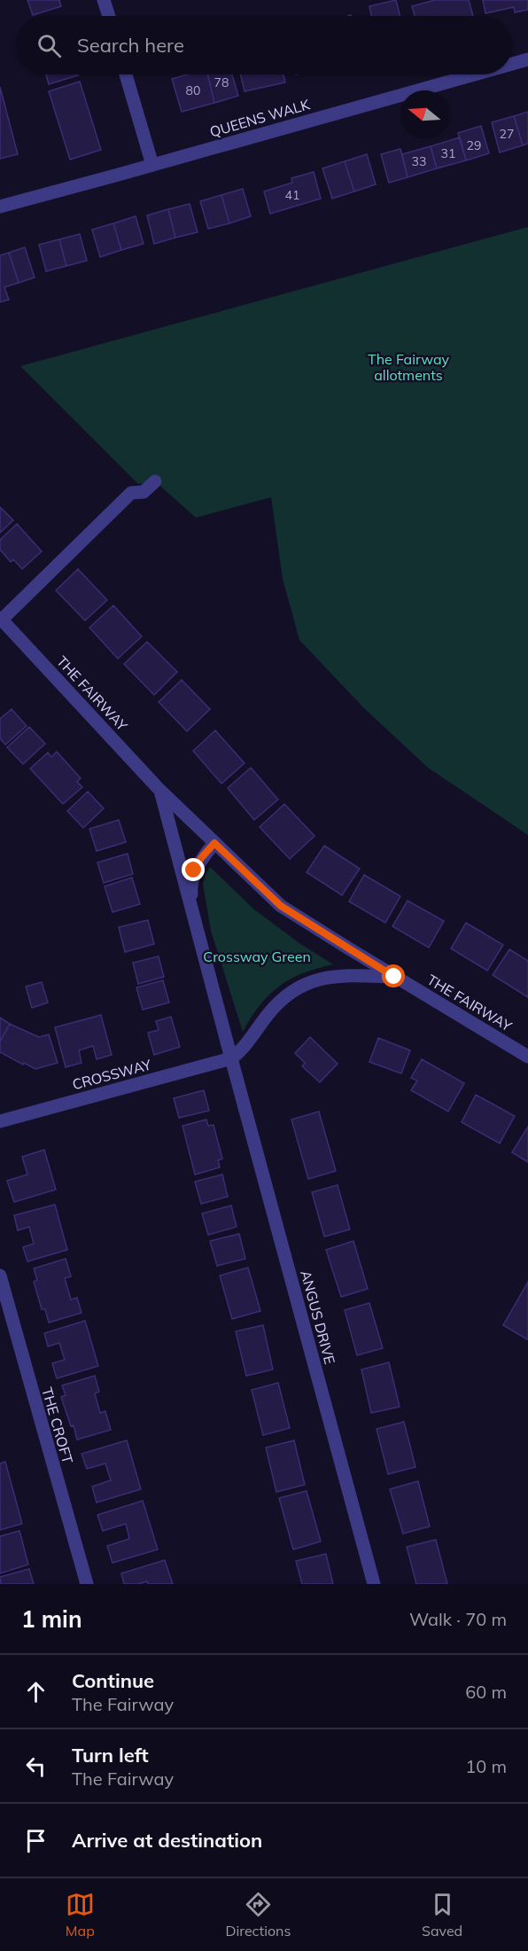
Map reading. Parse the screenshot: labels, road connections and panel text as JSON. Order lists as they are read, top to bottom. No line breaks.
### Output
{"streets":{"street":["QUEENS WALK","THE FAIRWAY","CROSSWAY","ANGUS DRIVE","THE CROFT"]},"crossings":[["THE FAIRWAY","CROSSWAY"],["THE FAIRWAY","ANGUS DRIVE"],["CROSSWAY","ANGUS DRIVE"]],"parks":["The Fairway allotments","Crossway Green"],"house_numbers":["78","80","27","29","31","33","41"],"north":"left","page":{"search":"Search here","heading":["1 min","Walk · 70 m"],"list":[["Continue","The Fairway","60 m"],["Turn left","The Fairway","10 m"],"Arrive at destination"],"nav":["Map","Directions","Saved"]}}
